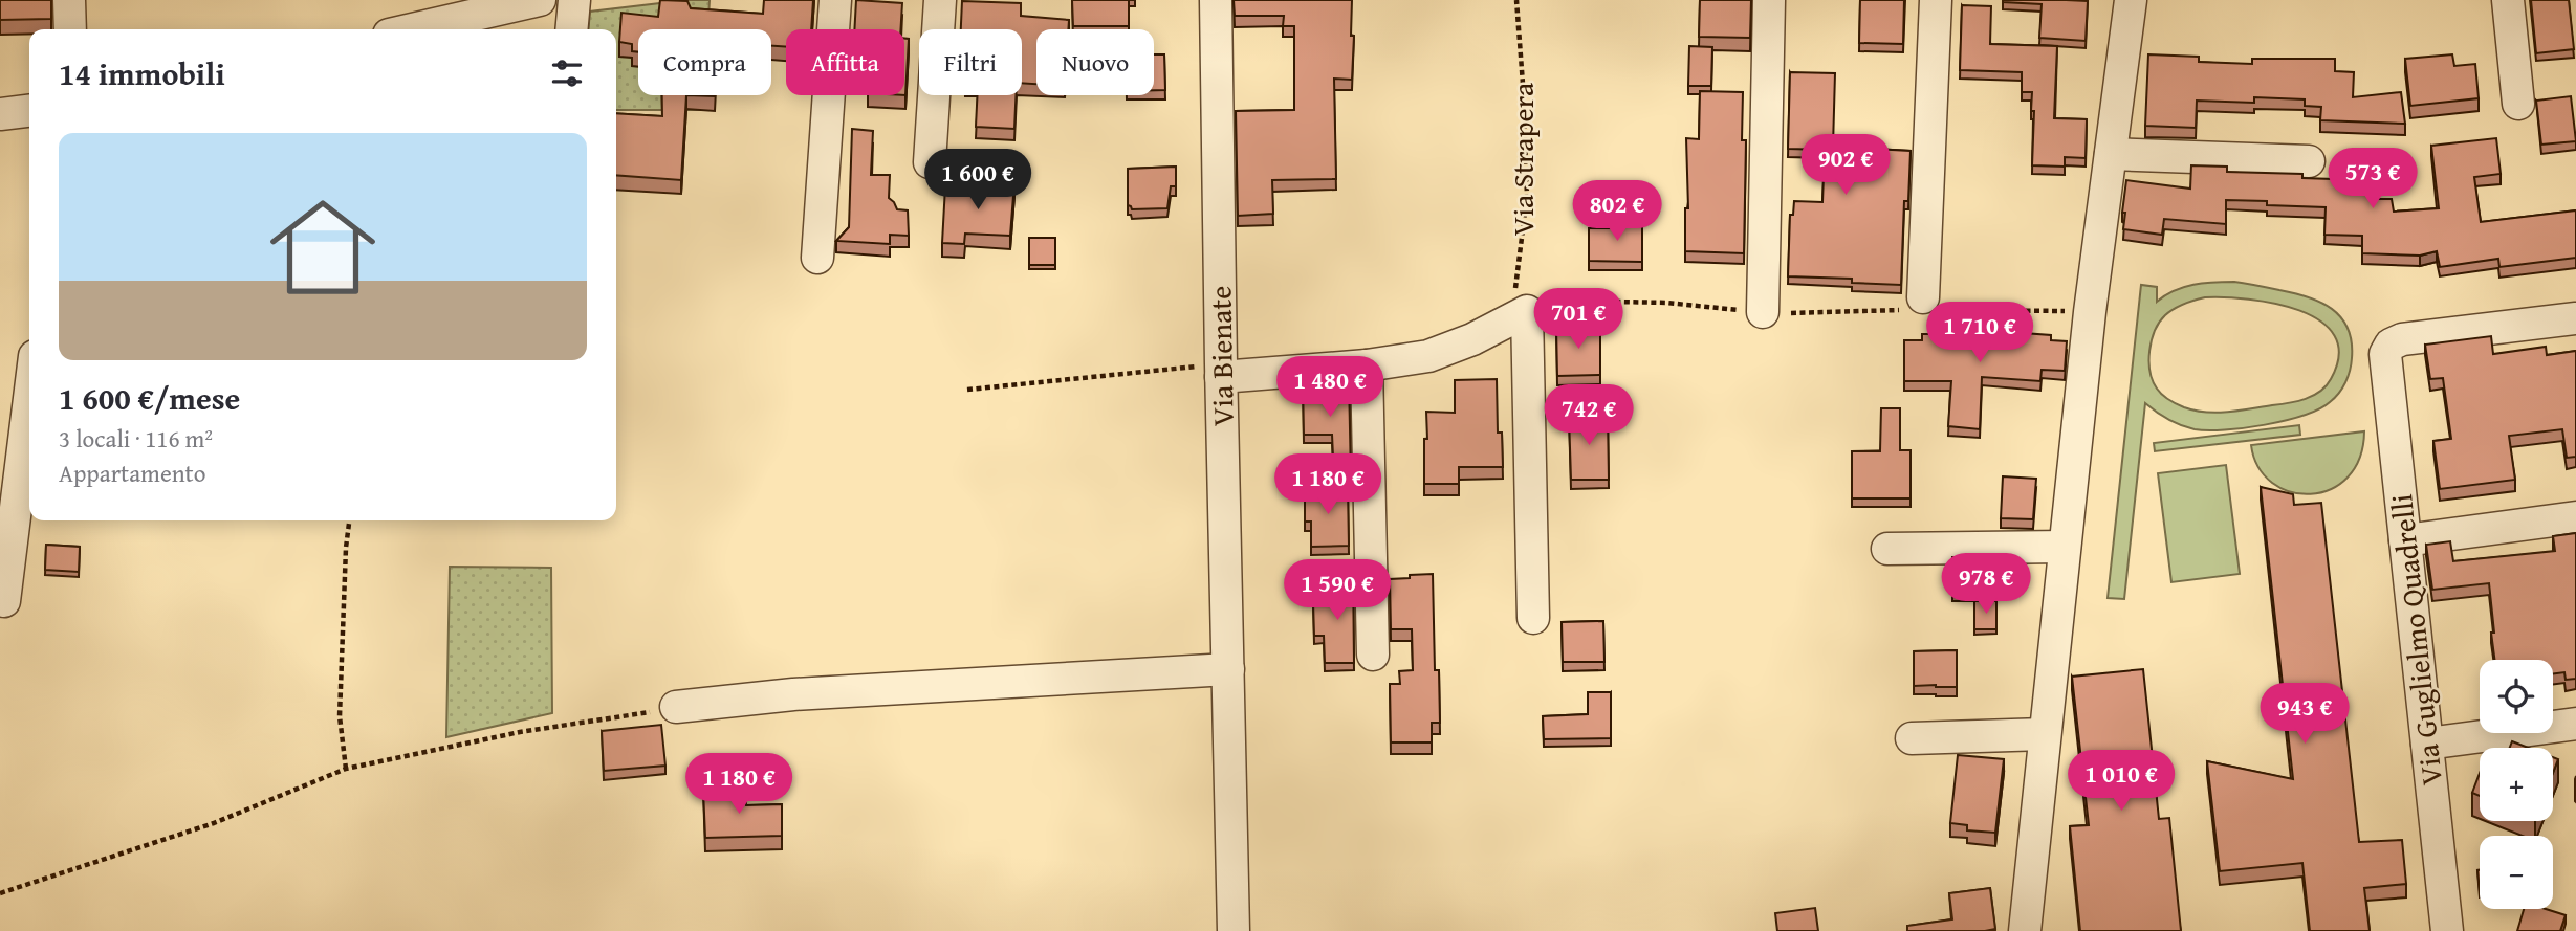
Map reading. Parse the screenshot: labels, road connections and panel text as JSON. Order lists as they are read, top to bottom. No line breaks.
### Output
{"streets":{"street":["Via Bienate","Via Guglielmo Quadrelli"],"path":["Via Strapera"]},"page":{"chip":["Compra","Affitta","Filtri","Nuovo"],"heading":"14 immobili","list":[{"name":"1 600 €/mese","note":"3 locali · 116 m² · Appartamento"}],"price":["902 €","573 €","1 600 €","802 €","701 €","1 710 €","1 480 €","742 €","1 180 €","978 €","1 590 €","943 €","1 010 €","1 180 €"],"map_buttons":["+","−"]}}
